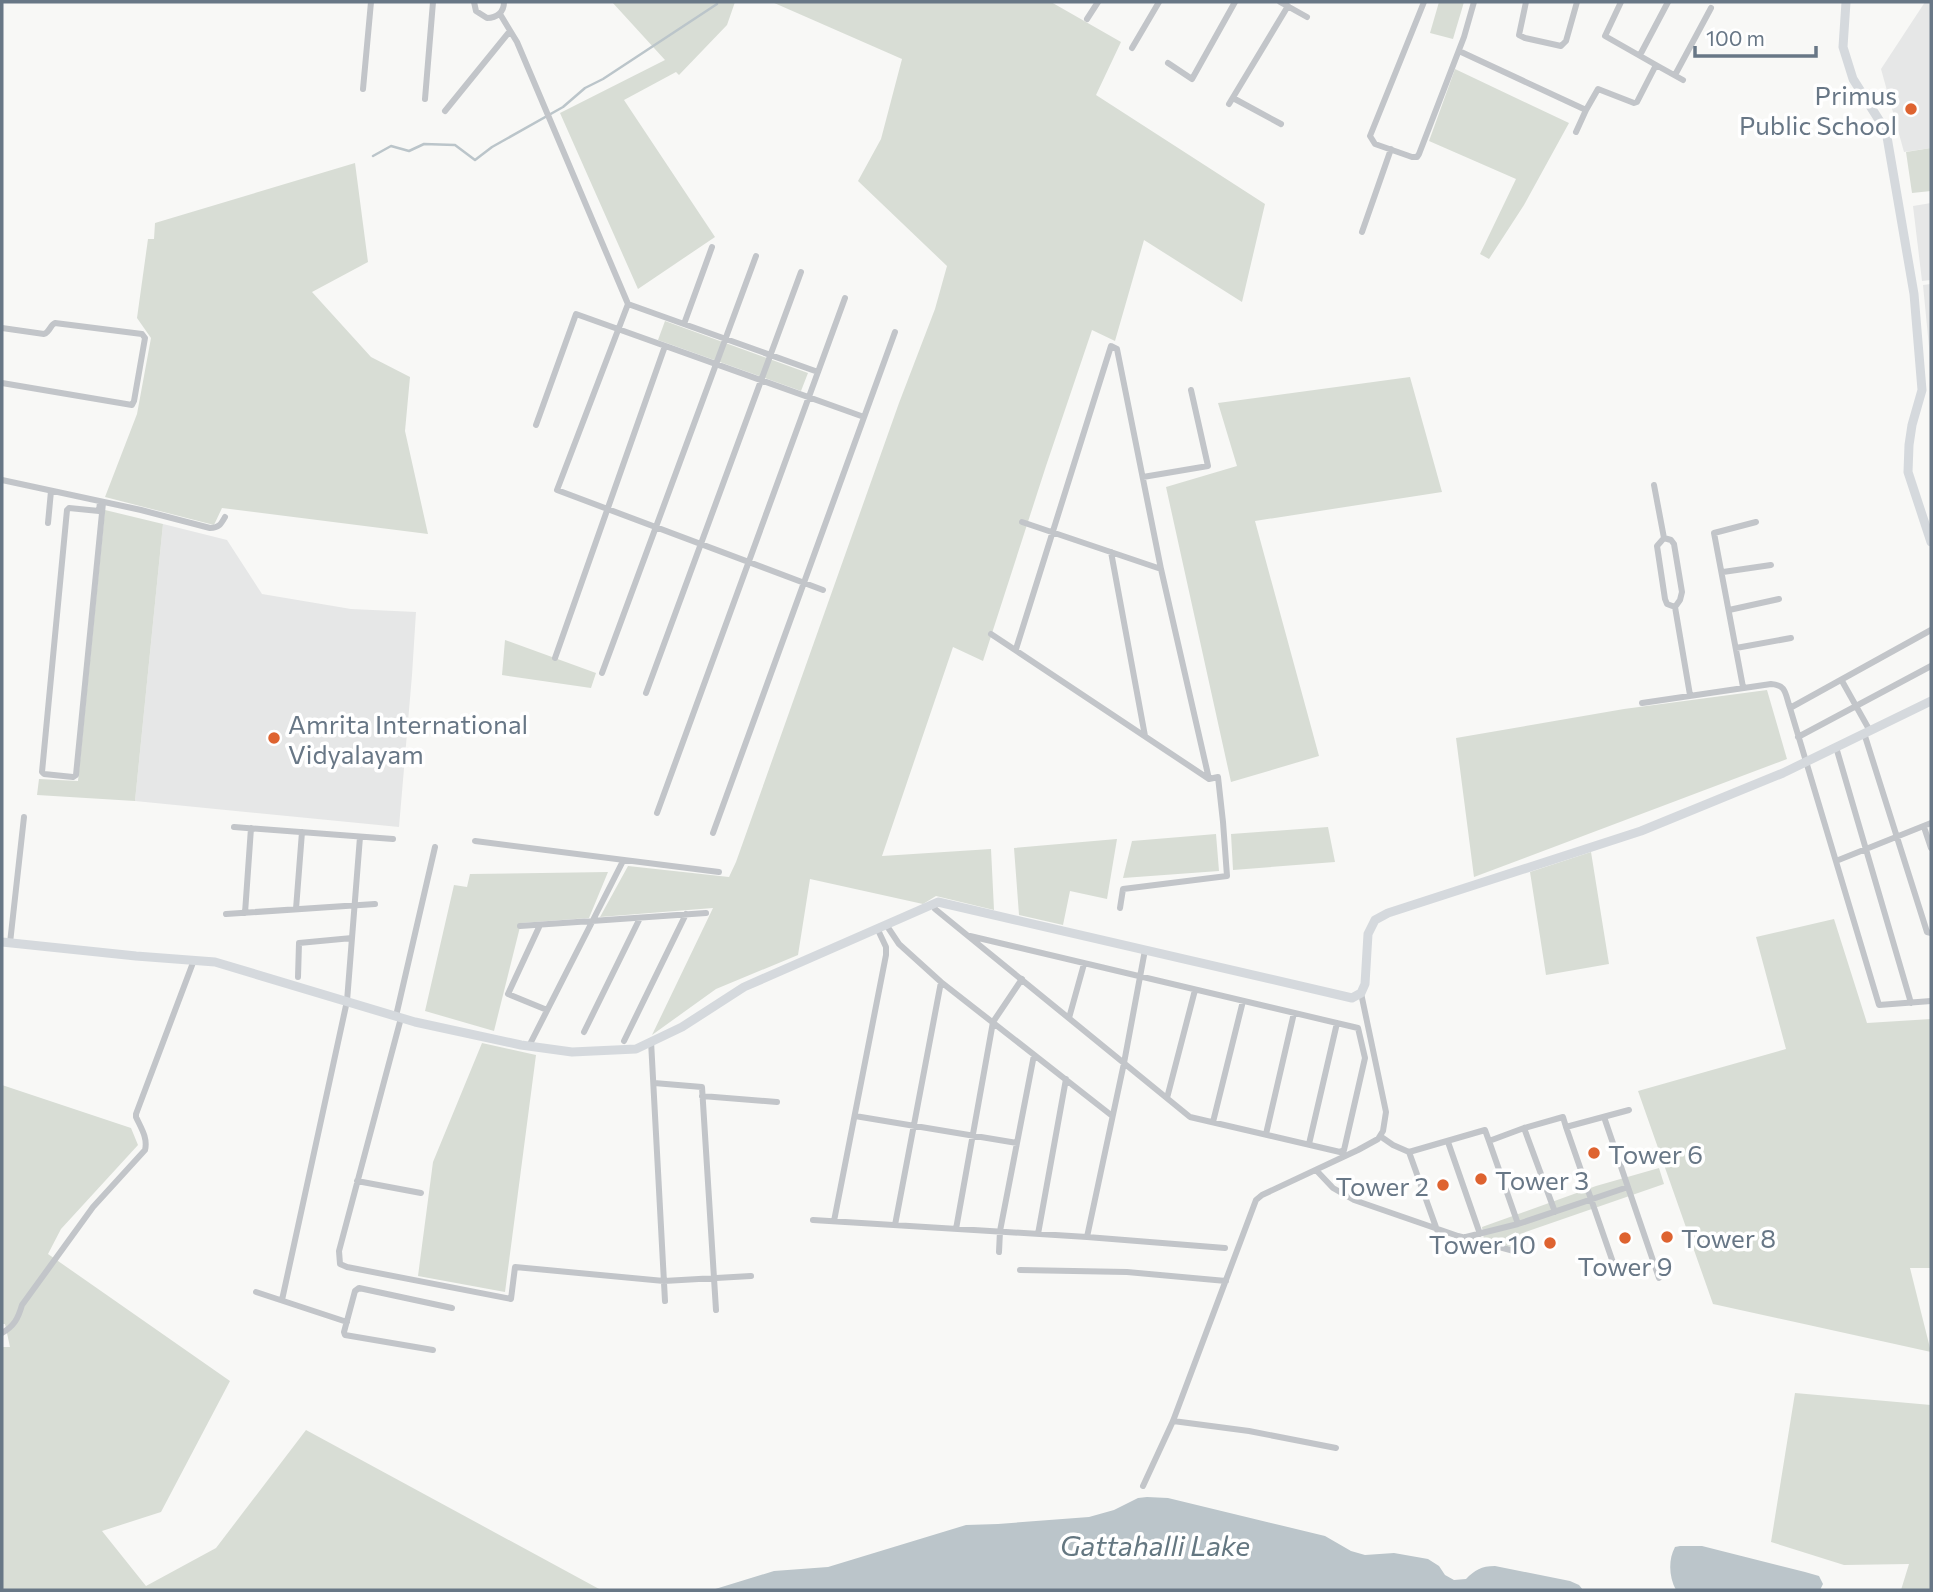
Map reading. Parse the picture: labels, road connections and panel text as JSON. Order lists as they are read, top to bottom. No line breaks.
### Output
{"water":["Gattahalli Lake"],"places":["Primus Public School","Amrita International Vidyalayam","Tower 6","Tower 3","Tower 2","Tower 8","Tower 9","Tower 10"],"scale_bar":"100 m"}
